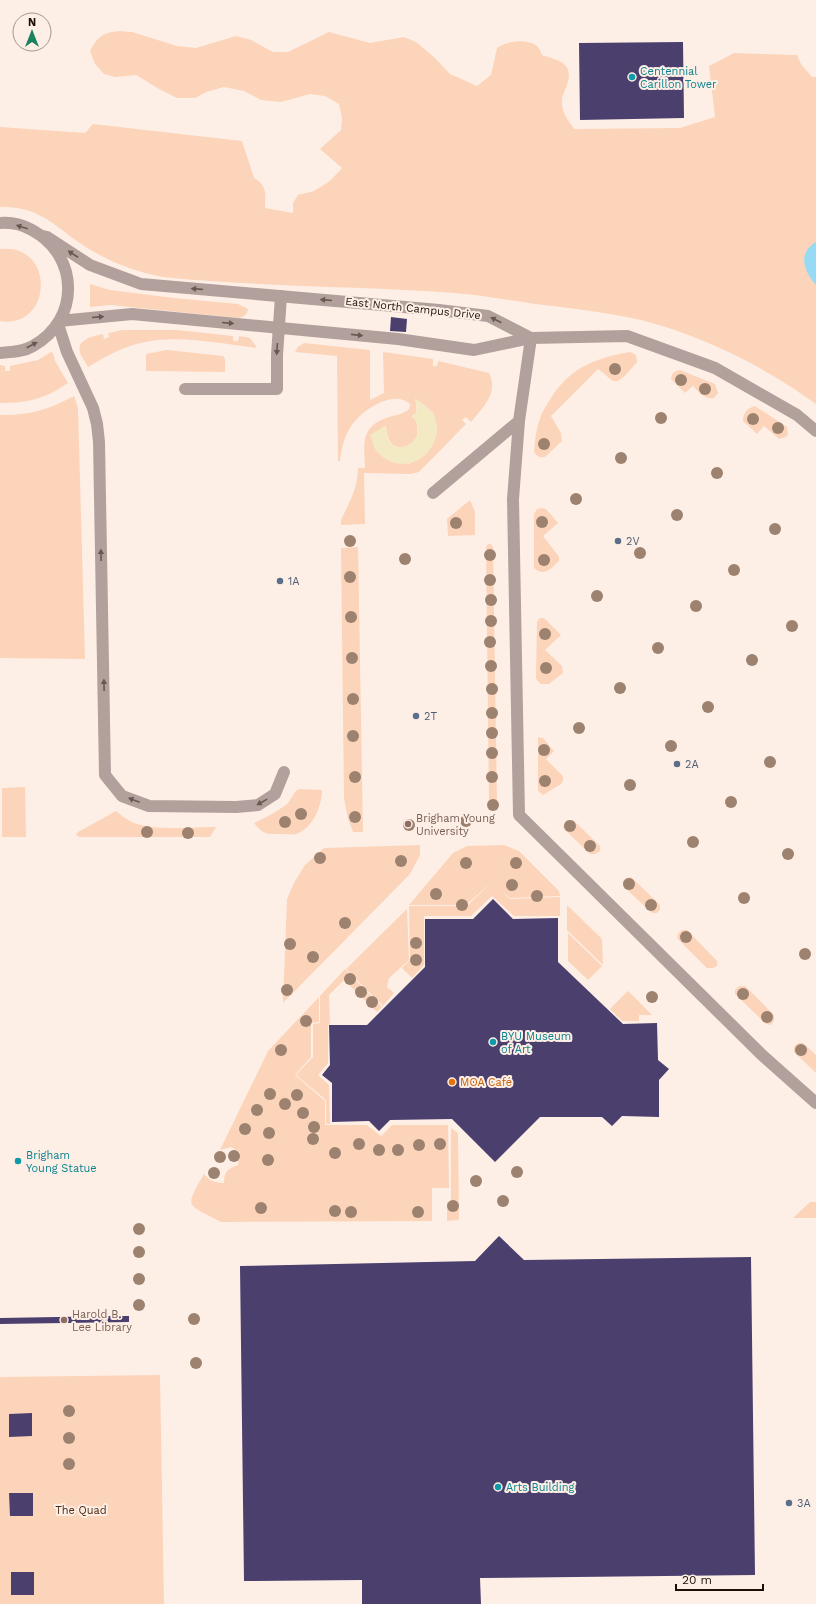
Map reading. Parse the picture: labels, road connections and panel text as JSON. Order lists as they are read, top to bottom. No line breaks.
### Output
{"streets":{"street":["East North Campus Drive"]},"parks":["The Quad"],"places":["Centennial Carillon Tower","2V","1A","2T","2A","Brigham Young University","BYU Museum of Art","MOA Café","Brigham Young Statue","Harold B. Lee Library","Arts Building","3A"],"scale_bar":"20 m","north":"top"}
